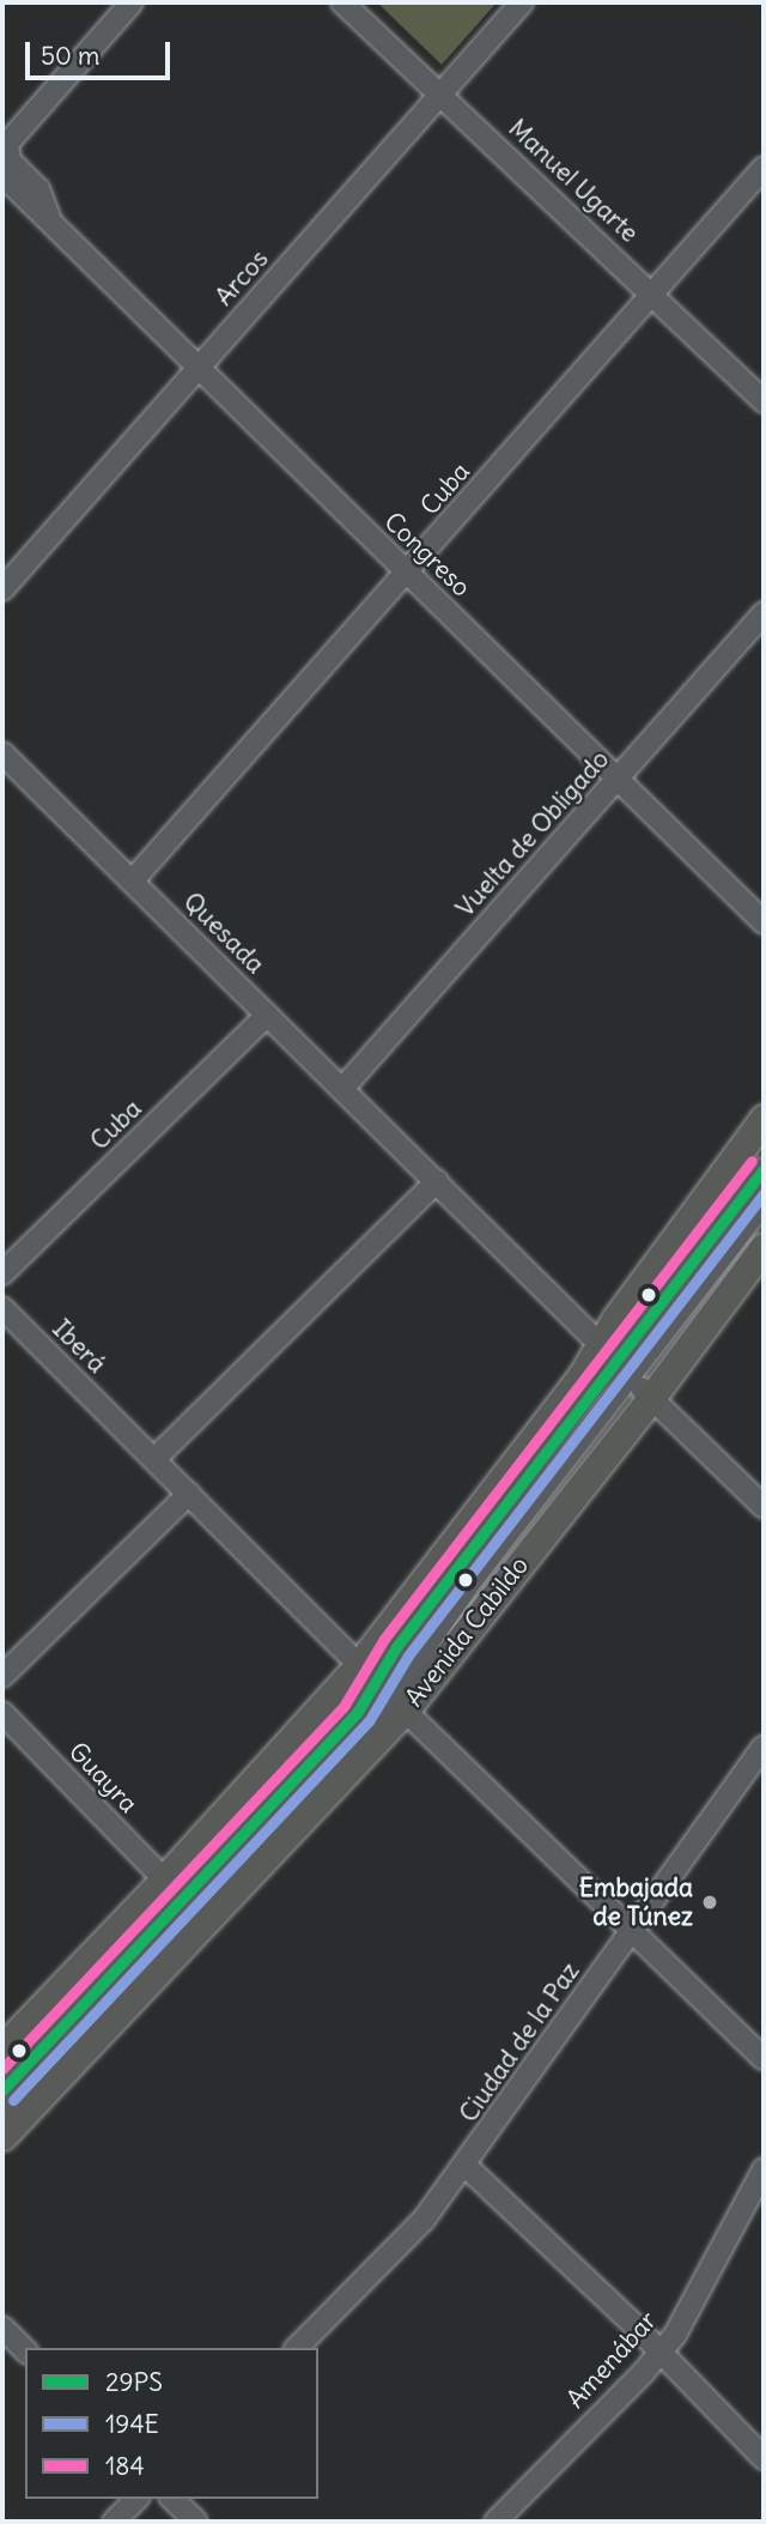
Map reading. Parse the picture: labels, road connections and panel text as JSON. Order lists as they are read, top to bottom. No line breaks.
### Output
{"streets":{"main road":["Avenida Cabildo"],"street":["Manuel Ugarte","Arcos","Cuba","Congreso","Vuelta de Obligado","Quesada","Iberá","Guayra","Ciudad de la Paz","Amenábar"]},"crossings":[["Manuel Ugarte","Arcos"],["Manuel Ugarte","Cuba"],["Arcos","Congreso"],["Cuba","Congreso"],["Cuba","Quesada"],["Congreso","Vuelta de Obligado"],["Vuelta de Obligado","Quesada"],["Quesada","Avenida Cabildo"],["Iberá","Avenida Cabildo"],["Iberá","Ciudad de la Paz"],["Avenida Cabildo","Guayra"]],"places":["Embajada de Túnez"],"lines":["transit line 184","transit line 29PS","transit line 194E"],"legend":["29PS","194E","184"],"scale_bar":"50 m"}
